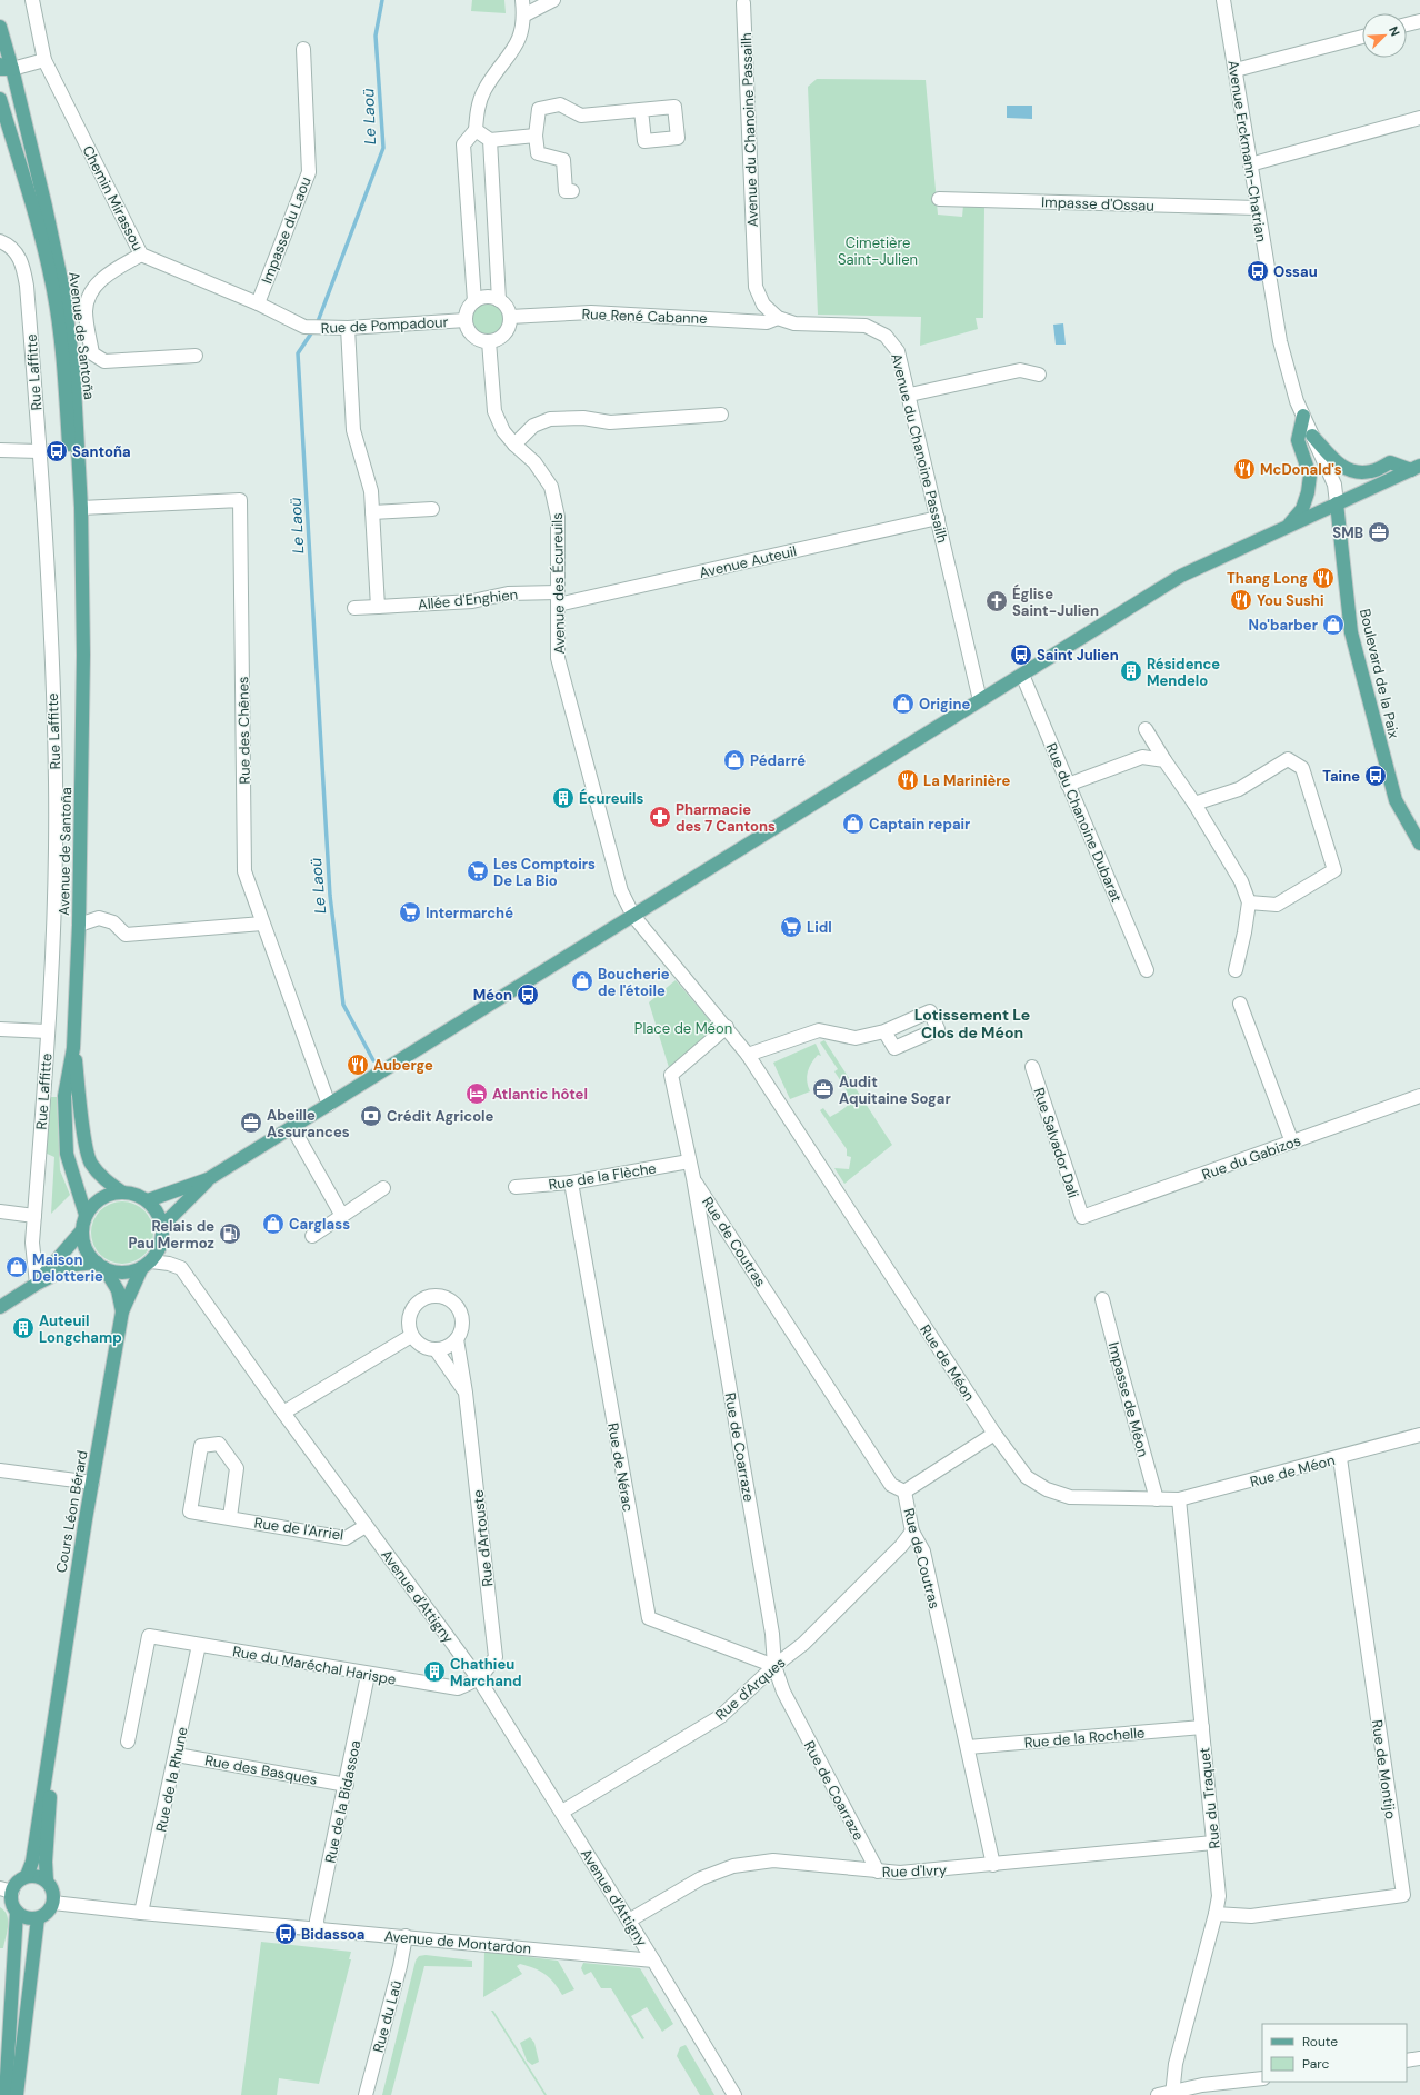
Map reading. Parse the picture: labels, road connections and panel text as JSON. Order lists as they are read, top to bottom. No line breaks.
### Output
{"streets":{"main road":["Avenue de Santoña","Boulevard de la Paix","Cours Léon Bérard"],"street":["Avenue du Chanoine Passailh","Avenue Erckmann-Chatrian","Chemin Mirassou","Impasse d'Ossau","Impasse du Laou","Rue René Cabanne","Rue de Pompadour","Rue Laffitte","Avenue Auteuil","Avenue des Écureuils","Allée d'Enghien","Rue des Chênes","Rue du Chanoine Dubarat","Rue Salvador Dali","Rue du Gabizos","Rue de la Flèche","Rue de Coutras","Rue de Méon","Impasse de Méon","Rue de Coarraze","Rue de Nérac","Rue de l'Arriel","Rue d'Artouste","Avenue d'Attigny","Rue du Maréchal Harispe","Rue d'Arques","Rue de la Rochelle","Rue des Basques","Rue de Montijo","Rue de la Rhune","Rue du Traquet","Rue de la Bidassoa","Rue d'Ivry","Avenue de Montardon","Rue du Laü"]},"crossings":[["Avenue du Chanoine Passailh","Rue René Cabanne"],["Avenue du Chanoine Passailh","Avenue Auteuil"],["Avenue Erckmann-Chatrian","Impasse d'Ossau"],["Avenue Erckmann-Chatrian","Boulevard de la Paix"],["Chemin Mirassou","Impasse du Laou"],["Chemin Mirassou","Rue de Pompadour"],["Rue René Cabanne","Rue de Pompadour"],["Rue René Cabanne","Avenue des Écureuils"],["Rue de Pompadour","Avenue des Écureuils"],["Avenue de Santoña","Rue des Chênes"],["Avenue de Santoña","Cours Léon Bérard"],["Avenue de Santoña","Avenue d'Attigny"],["Avenue Auteuil","Avenue des Écureuils"],["Avenue Auteuil","Allée d'Enghien"],["Avenue des Écureuils","Allée d'Enghien"],["Avenue des Écureuils","Rue de Méon"],["Rue Salvador Dali","Rue du Gabizos"],["Rue de la Flèche","Rue de Coarraze"],["Rue de la Flèche","Rue de Nérac"],["Rue de Coutras","Rue de Coarraze"],["Rue de Coutras","Rue d'Arques"],["Rue de Coutras","Rue de la Rochelle"],["Rue de Coutras","Rue d'Ivry"],["Rue de Méon","Impasse de Méon"],["Rue de Méon","Rue de Coarraze"],["Rue de Méon","Rue de Montijo"],["Rue de Méon","Rue du Traquet"],["Rue de Coarraze","Rue de Nérac"],["Rue de Coarraze","Rue d'Arques"],["Rue de Coarraze","Rue d'Ivry"],["Rue de Nérac","Rue d'Arques"],["Cours Léon Bérard","Avenue d'Attigny"],["Cours Léon Bérard","Avenue de Montardon"],["Rue de l'Arriel","Avenue d'Attigny"],["Rue d'Artouste","Avenue d'Attigny"],["Rue d'Artouste","Rue du Maréchal Harispe"],["Avenue d'Attigny","Rue du Maréchal Harispe"],["Avenue d'Attigny","Rue d'Arques"],["Avenue d'Attigny","Rue d'Ivry"],["Avenue d'Attigny","Avenue de Montardon"],["Rue du Maréchal Harispe","Rue de la Rhune"],["Rue du Maréchal Harispe","Rue de la Bidassoa"],["Rue de la Rochelle","Rue du Traquet"],["Rue des Basques","Rue de la Rhune"],["Rue des Basques","Rue de la Bidassoa"],["Rue de Montijo","Rue du Traquet"],["Rue de la Rhune","Avenue de Montardon"],["Rue du Traquet","Rue d'Ivry"],["Rue de la Bidassoa","Avenue de Montardon"],["Avenue de Montardon","Rue du Laü"]],"districts":["Lotissement Le Clos de Méon"],"water":["Le Laoü"],"parks":["Cimetière Saint-Julien","Place de Méon"],"places":{"bus stop":["Ossau","Santoña","Saint Julien","Taine","Méon","Bidassoa"],"restaurant":["McDonald's","Thang Long","You Sushi","La Marinière","Auberge"],"office":["SMB","Audit Aquitaine Sogar","Abeille Assurances"],"church":["Église Saint-Julien"],"shop":["No'barber","Origine","Pédarré","Captain repair","Boucherie de l'étoile","Carglass","Maison Delotterie"],"building":["Résidence Mendelo","Écureuils","Auteuil Longchamp","Chathieu Marchand"],"pharmacy":["Pharmacie des 7 Cantons"],"supermarket":["Les Comptoirs De La Bio","Intermarché","Lidl"],"hotel":["Atlantic hôtel"],"bank":["Crédit Agricole"],"fuel station":["Relais de Pau Mermoz"]},"legend":["Route","Parc"],"north":"top right"}
